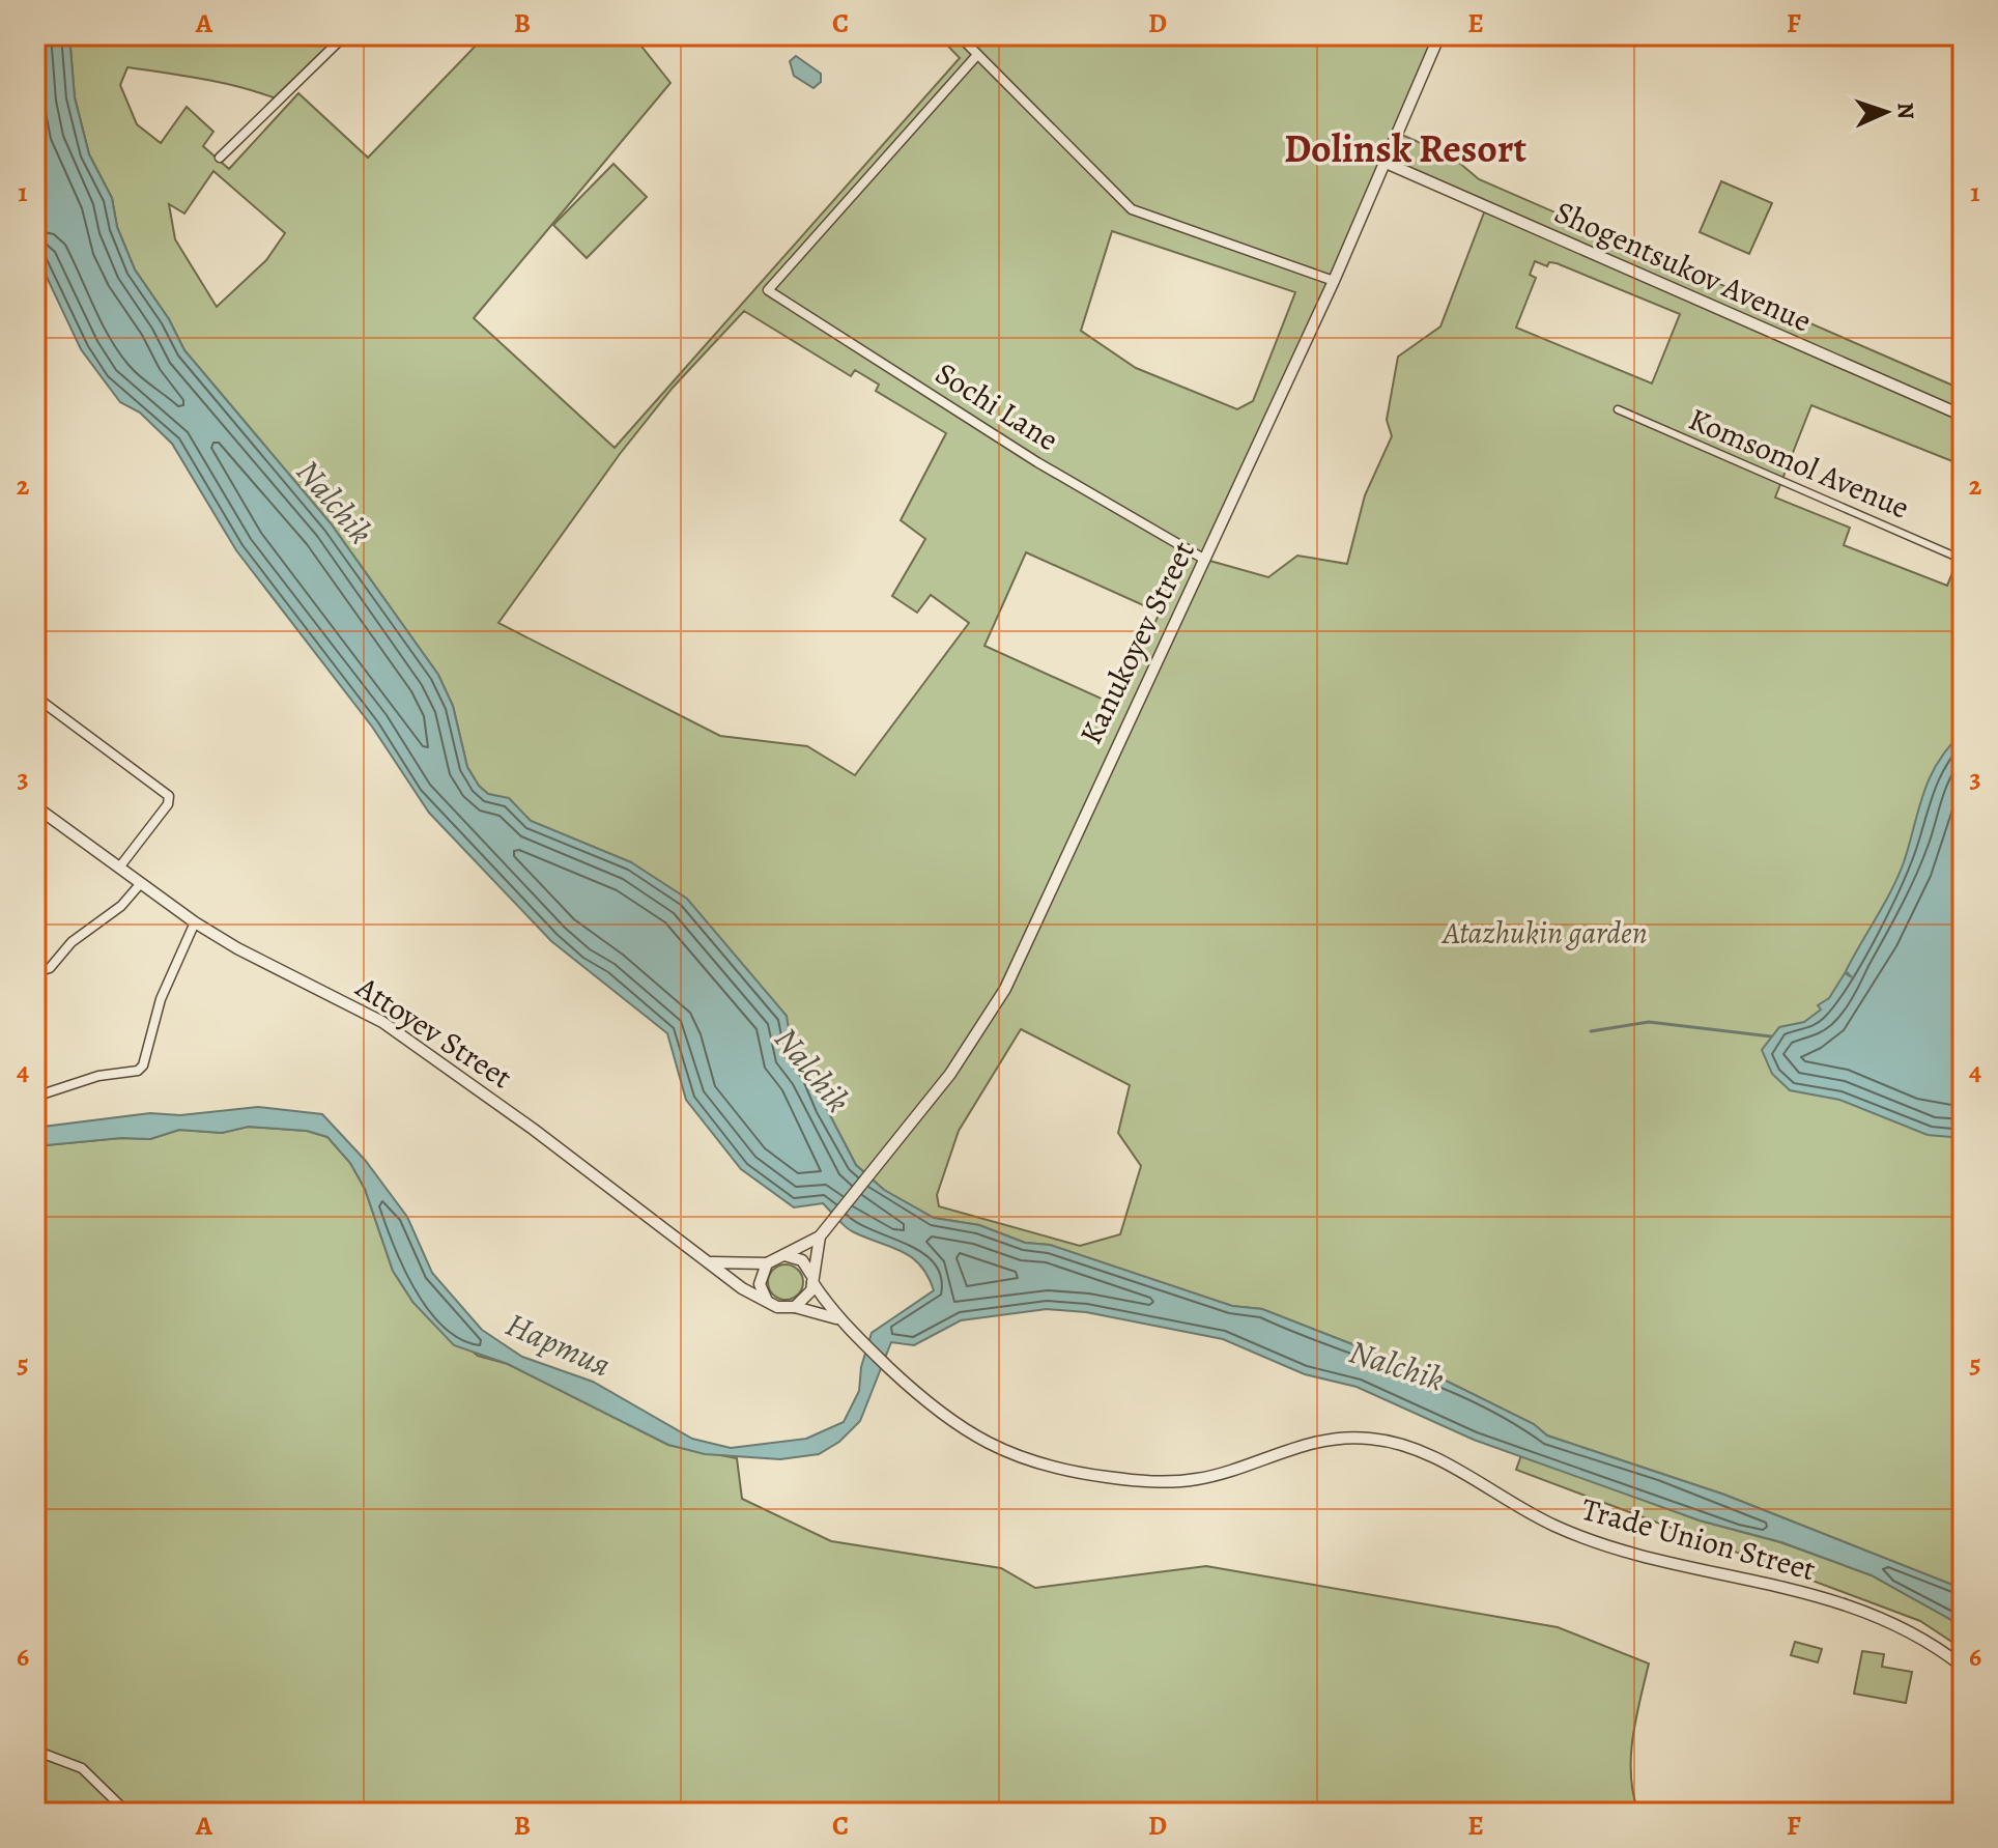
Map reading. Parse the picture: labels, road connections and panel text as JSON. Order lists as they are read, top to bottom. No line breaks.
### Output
{"streets":{"street":["Shogentsukov Avenue","Sochi Lane","Komsomol Avenue","Kanukoyev Street","Attoyev Street","Trade Union Street"]},"crossings":[["Shogentsukov Avenue","Kanukoyev Street"],["Sochi Lane","Kanukoyev Street"]],"districts":["Dolinsk Resort"],"water":["Nalchik","Нартия"],"parks":["Atazhukin garden"],"north":"right","grid":{"columns":["A","B","C","D","E","F"],"rows":["1","2","3","4","5","6"]}}
